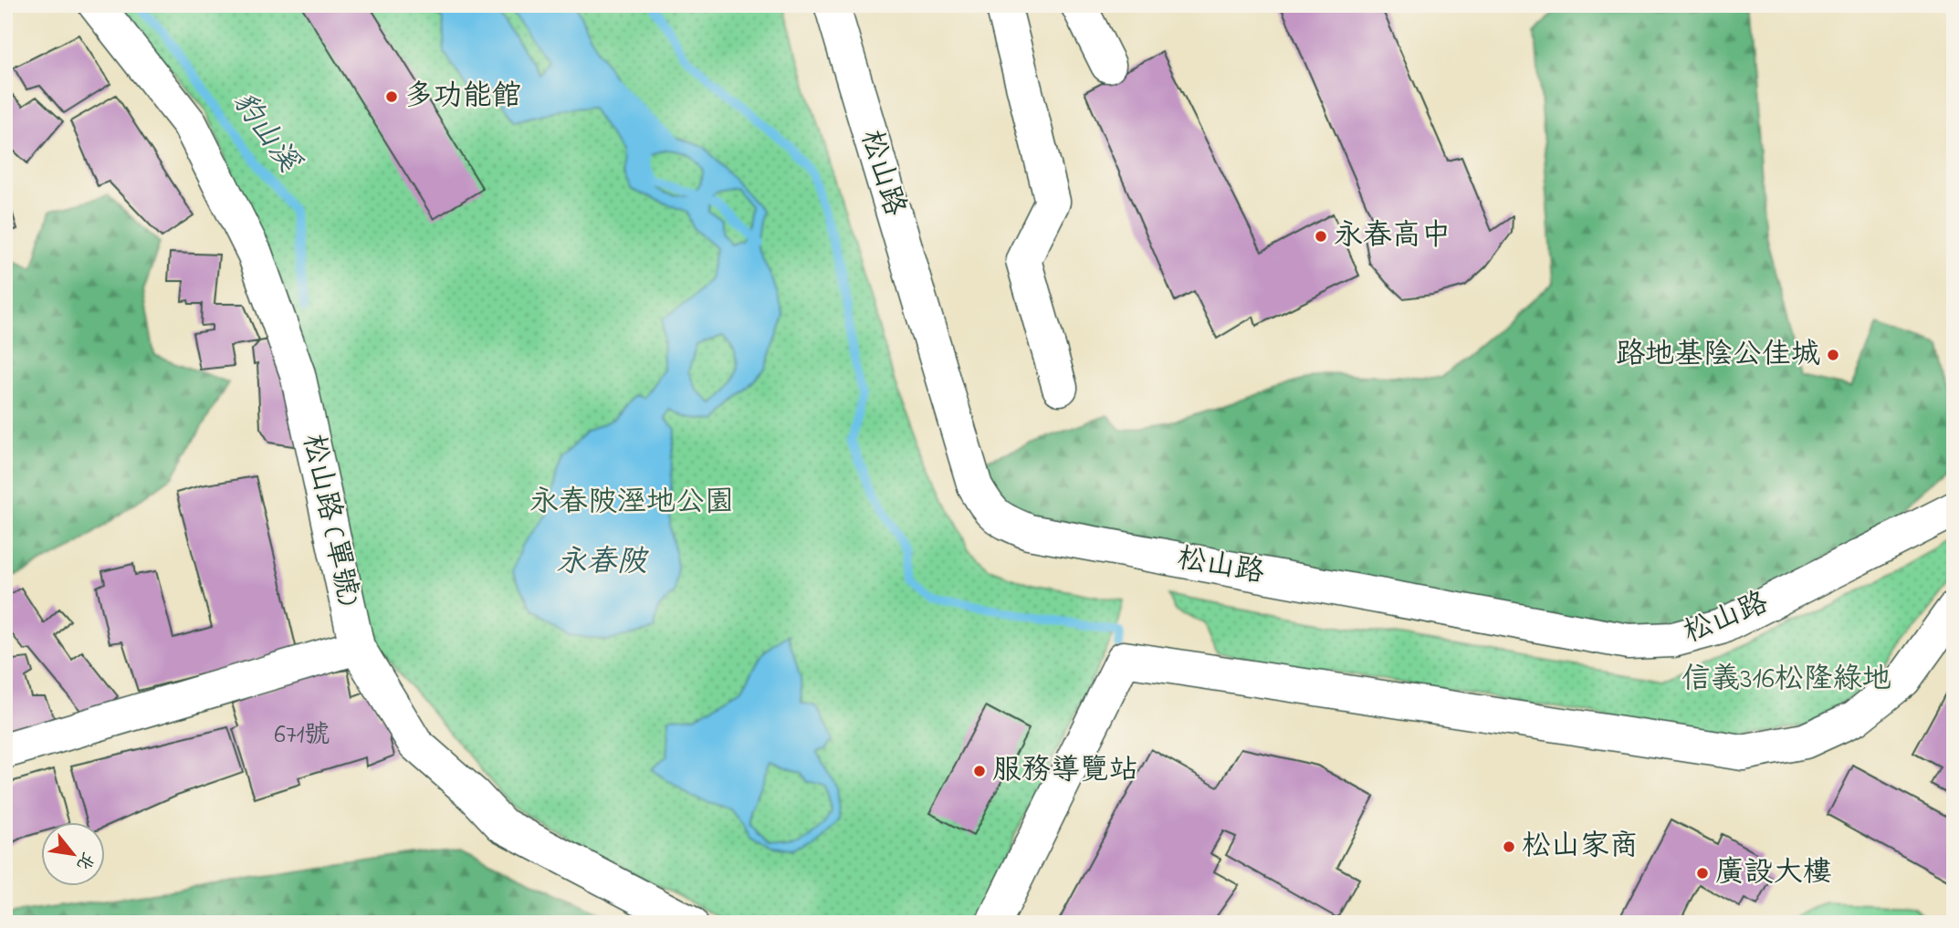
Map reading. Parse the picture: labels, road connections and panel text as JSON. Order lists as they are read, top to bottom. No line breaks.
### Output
{"streets":{"street":["松山路","松山路 (單號)"]},"water":["豹山溪","永春陂"],"parks":["永春陂溼地公園","信義316松隆綠地"],"places":["多功能館","永春高中","路地基陰公佳城","服務導覽站","松山家商","廣設大樓"],"house_numbers":["671號"],"north":"bottom right"}
